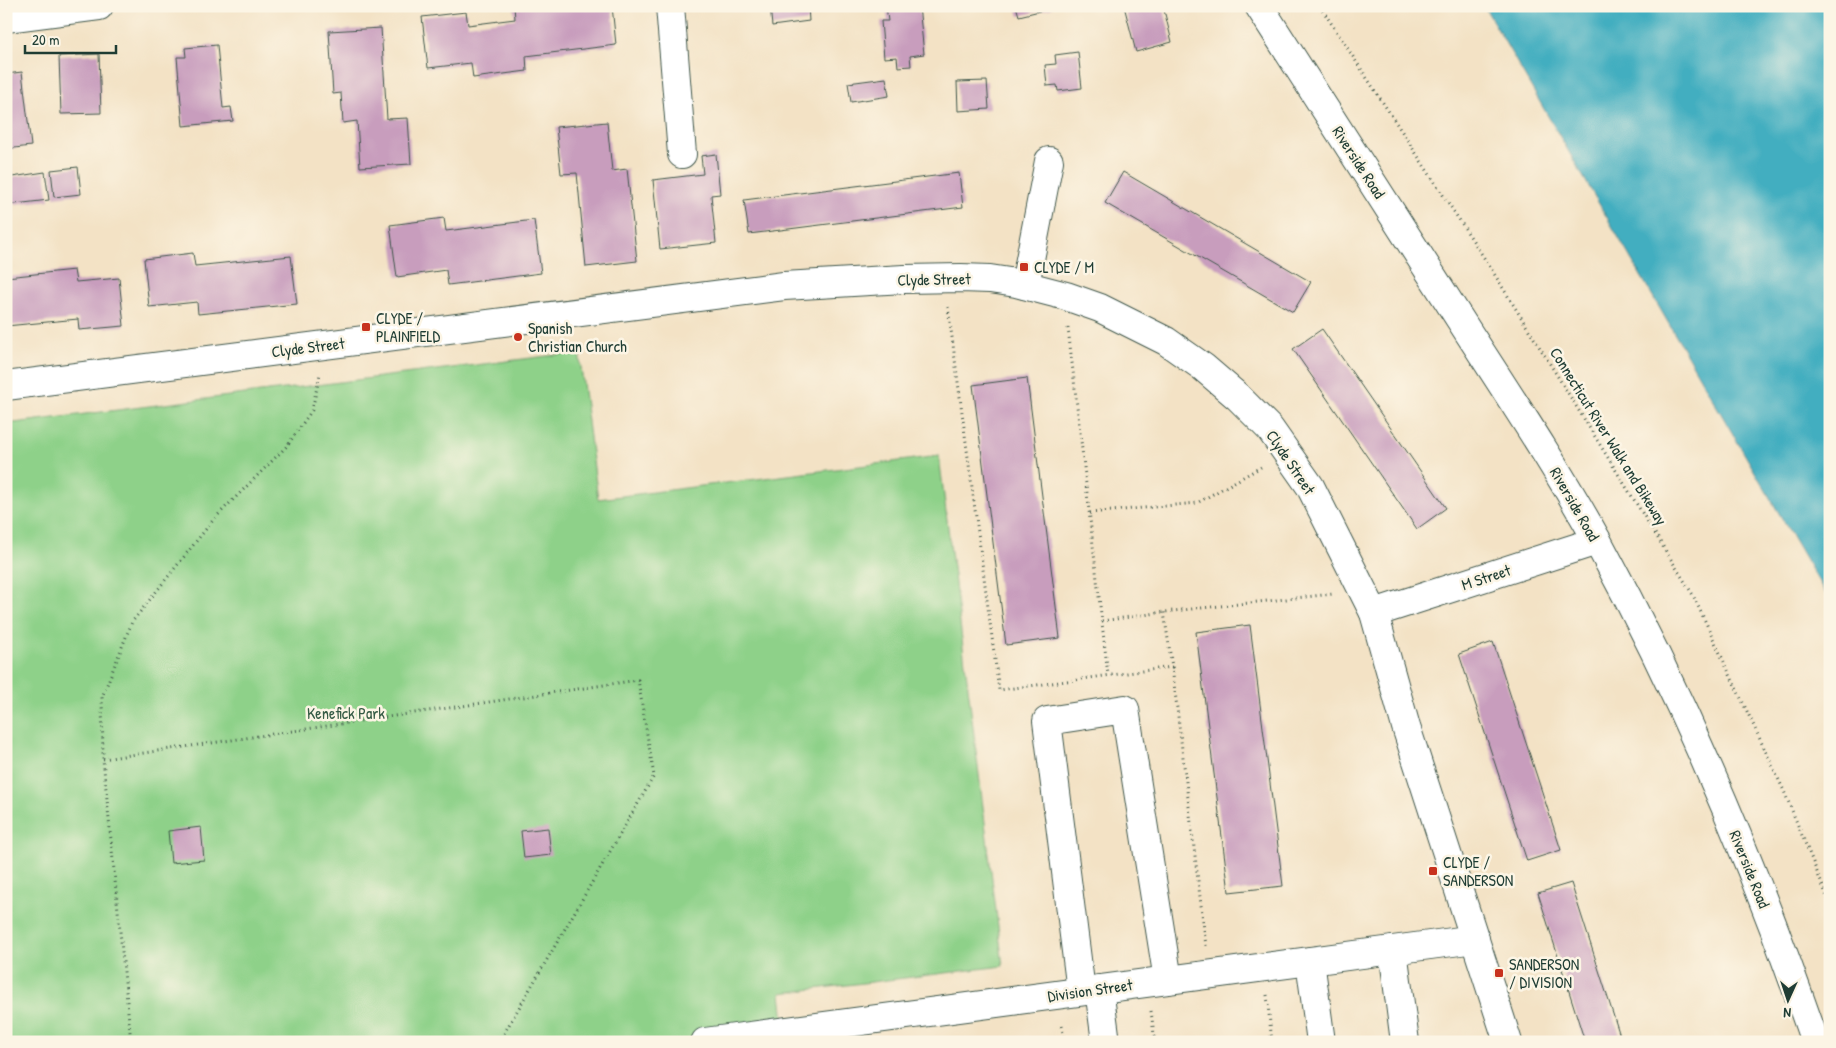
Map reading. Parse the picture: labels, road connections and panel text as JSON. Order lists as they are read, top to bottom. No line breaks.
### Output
{"streets":{"street":["Riverside Road","Clyde Street","M Street","Division Street"],"path":["Connecticut River Walk and Bikeway"]},"crossings":[["Riverside Road","M Street"],["Clyde Street","M Street"],["Clyde Street","Division Street"]],"parks":["Kenefick Park"],"places":{"transit":["CLYDE / M","CLYDE / PLAINFIELD","CLYDE / SANDERSON","SANDERSON / DIVISION"],"other":["Spanish Christian Church"]},"scale_bar":"20 m","north":"bottom"}
